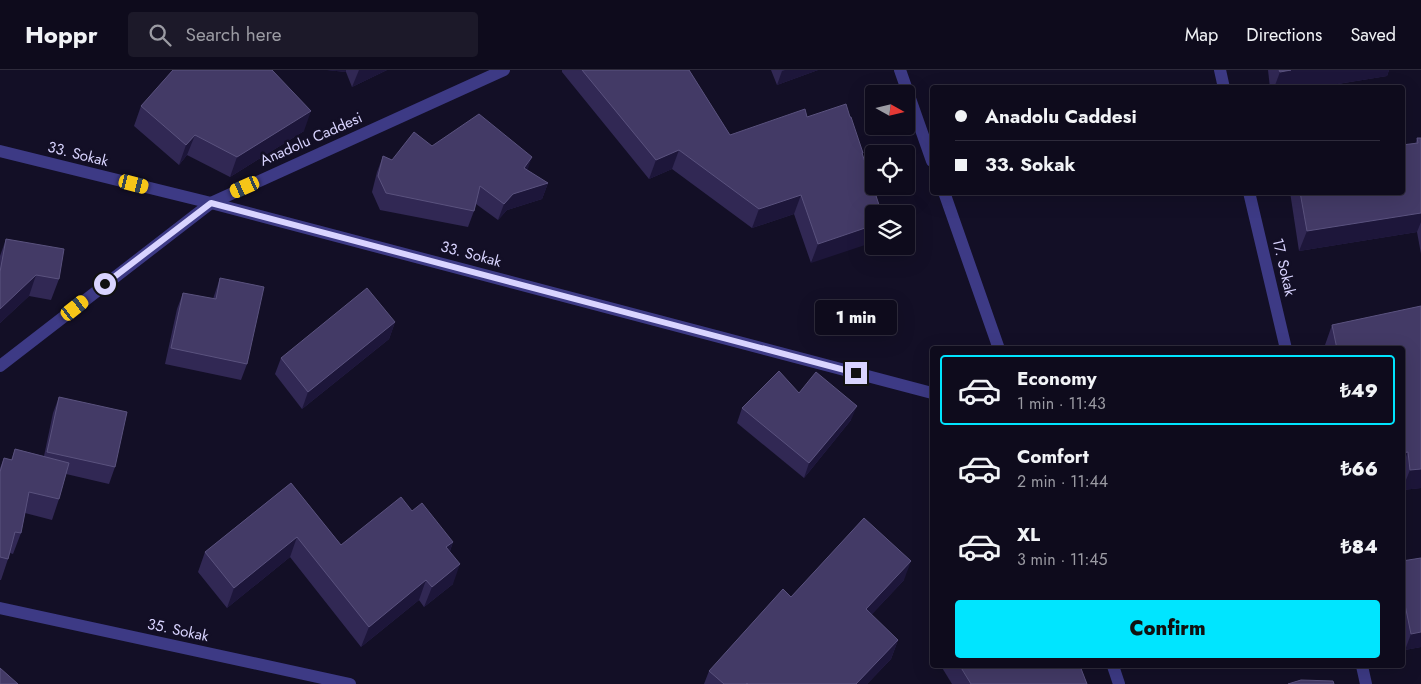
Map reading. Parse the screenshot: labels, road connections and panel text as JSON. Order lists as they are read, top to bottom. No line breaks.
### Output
{"streets":{"street":["Anadolu Caddesi","33. Sokak","17. Sokak","35. Sokak"]},"crossings":[["Anadolu Caddesi","33. Sokak"]],"north":"right","page":{"header":"Hoppr","search":"Search here","nav":["Map","Directions","Saved"],"banner":["Anadolu Caddesi","33. Sokak"],"bubble":"1 min","list":[{"name":"Economy","note":"1 min · 11:43","value":"₺49"},{"name":"Comfort","note":"2 min · 11:44","value":"₺66"},{"name":"XL","note":"3 min · 11:45","value":"₺84"}],"buttons":"Confirm"}}
